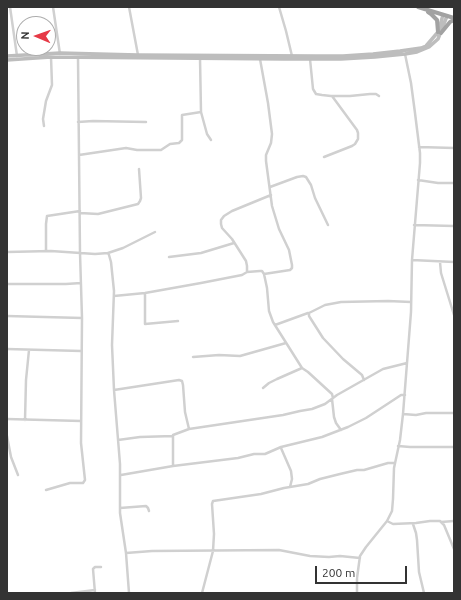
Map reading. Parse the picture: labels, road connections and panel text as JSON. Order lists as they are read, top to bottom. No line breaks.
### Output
{"scale_bar":"200 m","north":"left"}
